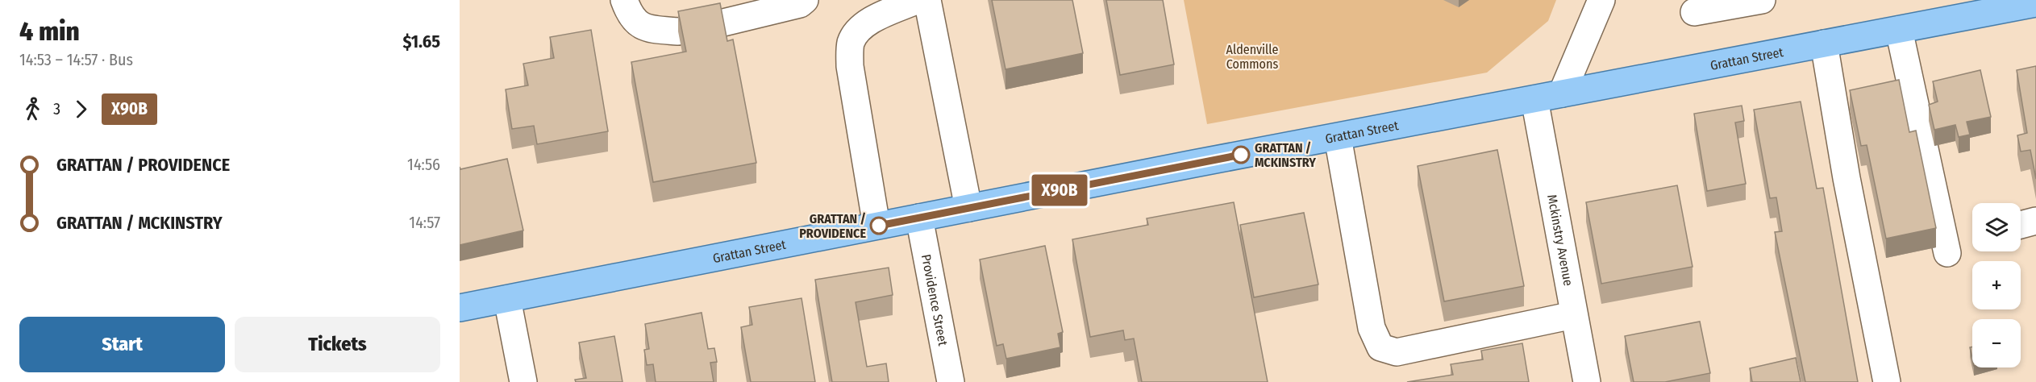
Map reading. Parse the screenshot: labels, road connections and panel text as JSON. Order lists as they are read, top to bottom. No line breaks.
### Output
{"streets":{"main road":["Grattan Street"],"street":["Mckinstry Avenue","Providence Street"]},"crossings":[["Grattan Street","Mckinstry Avenue"],["Grattan Street","Providence Street"]],"parks":["Aldenville Commons"],"places":["GRATTAN / MCKINSTRY","GRATTAN / PROVIDENCE"],"lines":["bus line X90B"],"page":{"heading":["4 min","14:53 – 14:57 · Bus","$1.65"],"on_map":"X90B","legs":["3","X90B"],"list":[{"name":"GRATTAN / PROVIDENCE","value":"14:56"},{"name":"GRATTAN / MCKINSTRY","value":"14:57"}],"map_buttons":["+","−"],"buttons":["Start","Tickets"]}}
